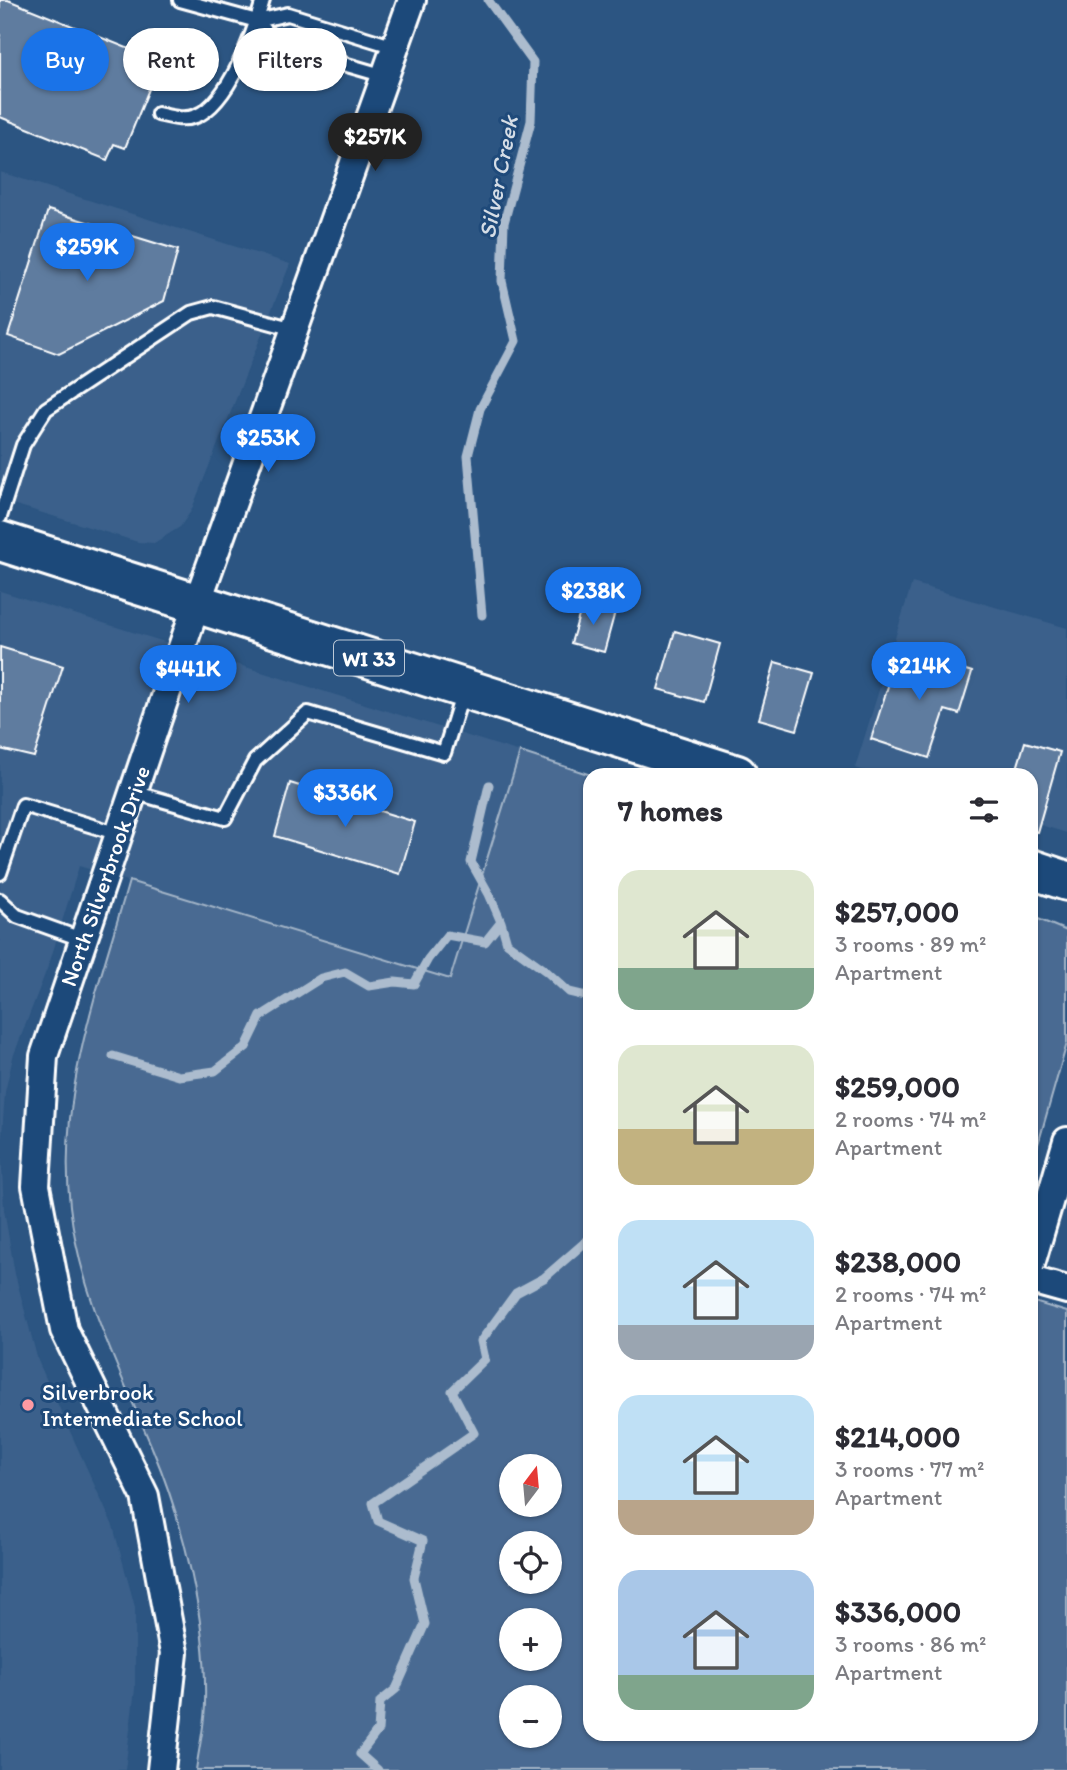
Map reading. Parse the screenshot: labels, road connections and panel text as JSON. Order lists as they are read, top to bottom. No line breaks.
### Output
{"streets":{"main road":["WI 33"],"street":["North Silverbrook Drive"]},"crossings":[["WI 33","North Silverbrook Drive"]],"water":["Silver Creek"],"places":["Silverbrook Intermediate School"],"north":"top","page":{"chip":["Buy","Rent","Filters"],"price":["$257K","$259K","$253K","$238K","$214K","$441K","$336K"],"heading":"7 homes","list":[{"name":"$257,000","note":"3 rooms · 89 m² · Apartment"},{"name":"$259,000","note":"2 rooms · 74 m² · Apartment"},{"name":"$238,000","note":"2 rooms · 74 m² · Apartment"},{"name":"$214,000","note":"3 rooms · 77 m² · Apartment"},{"name":"$336,000","note":"3 rooms · 86 m² · Apartment"}],"map_buttons":["+","−"]}}
